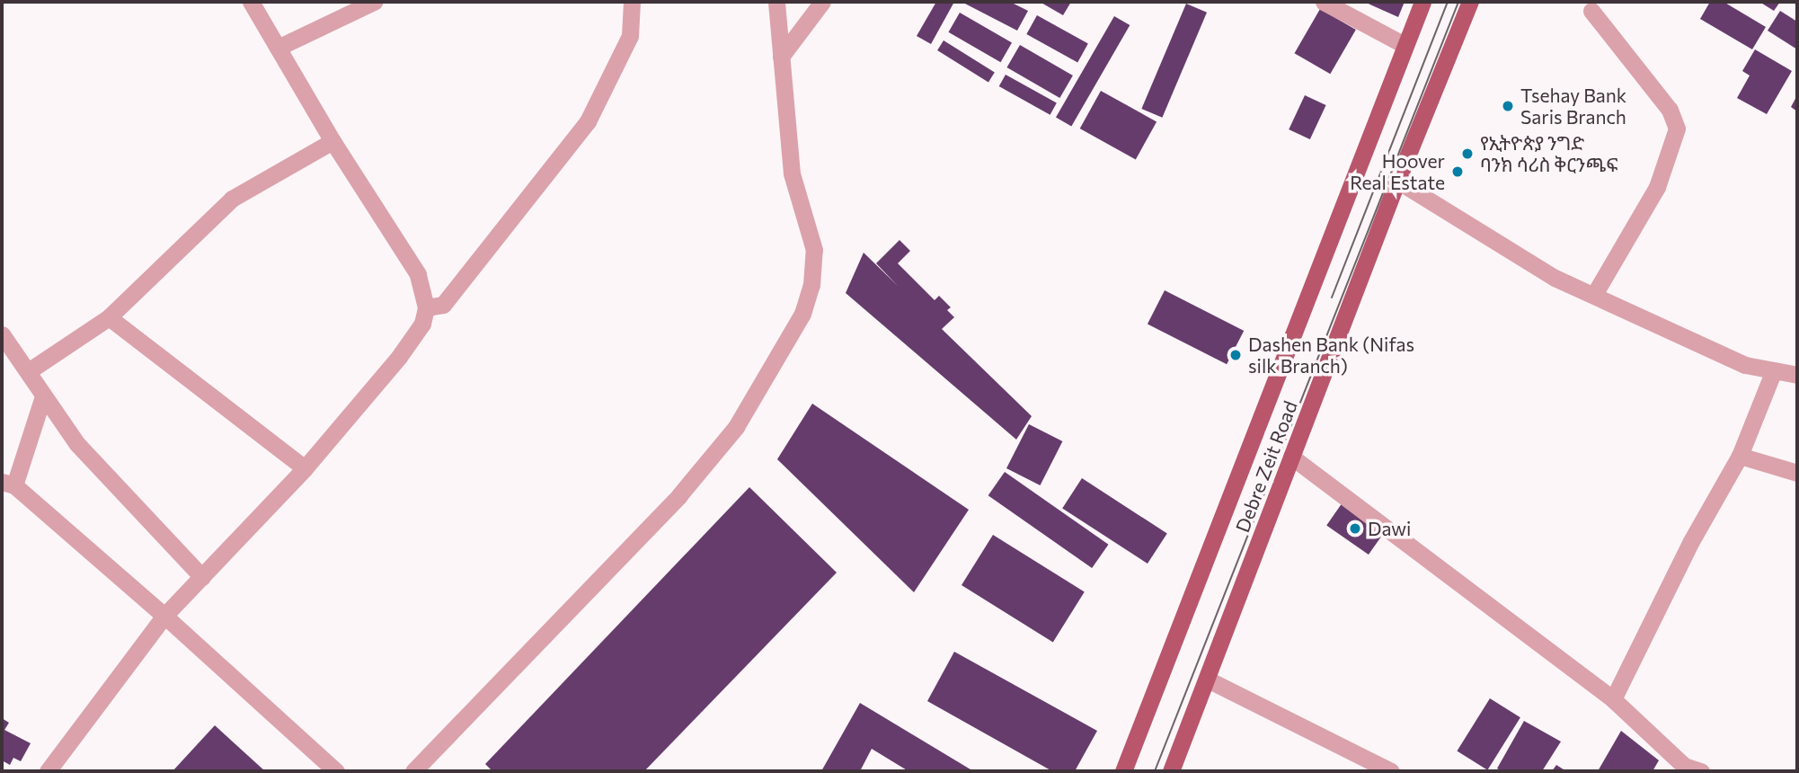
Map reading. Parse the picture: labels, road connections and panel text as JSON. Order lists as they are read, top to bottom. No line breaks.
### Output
{"streets":{"main road":["Debre Zeit Road"]},"places":["Tsehay Bank Saris Branch","የኢትዮጵያ ንግድ ባንክ ሳሪስ ቅርንጫፍ","Hoover Real Estate","Dashen Bank (Nifas silk Branch)","Dawi"]}
